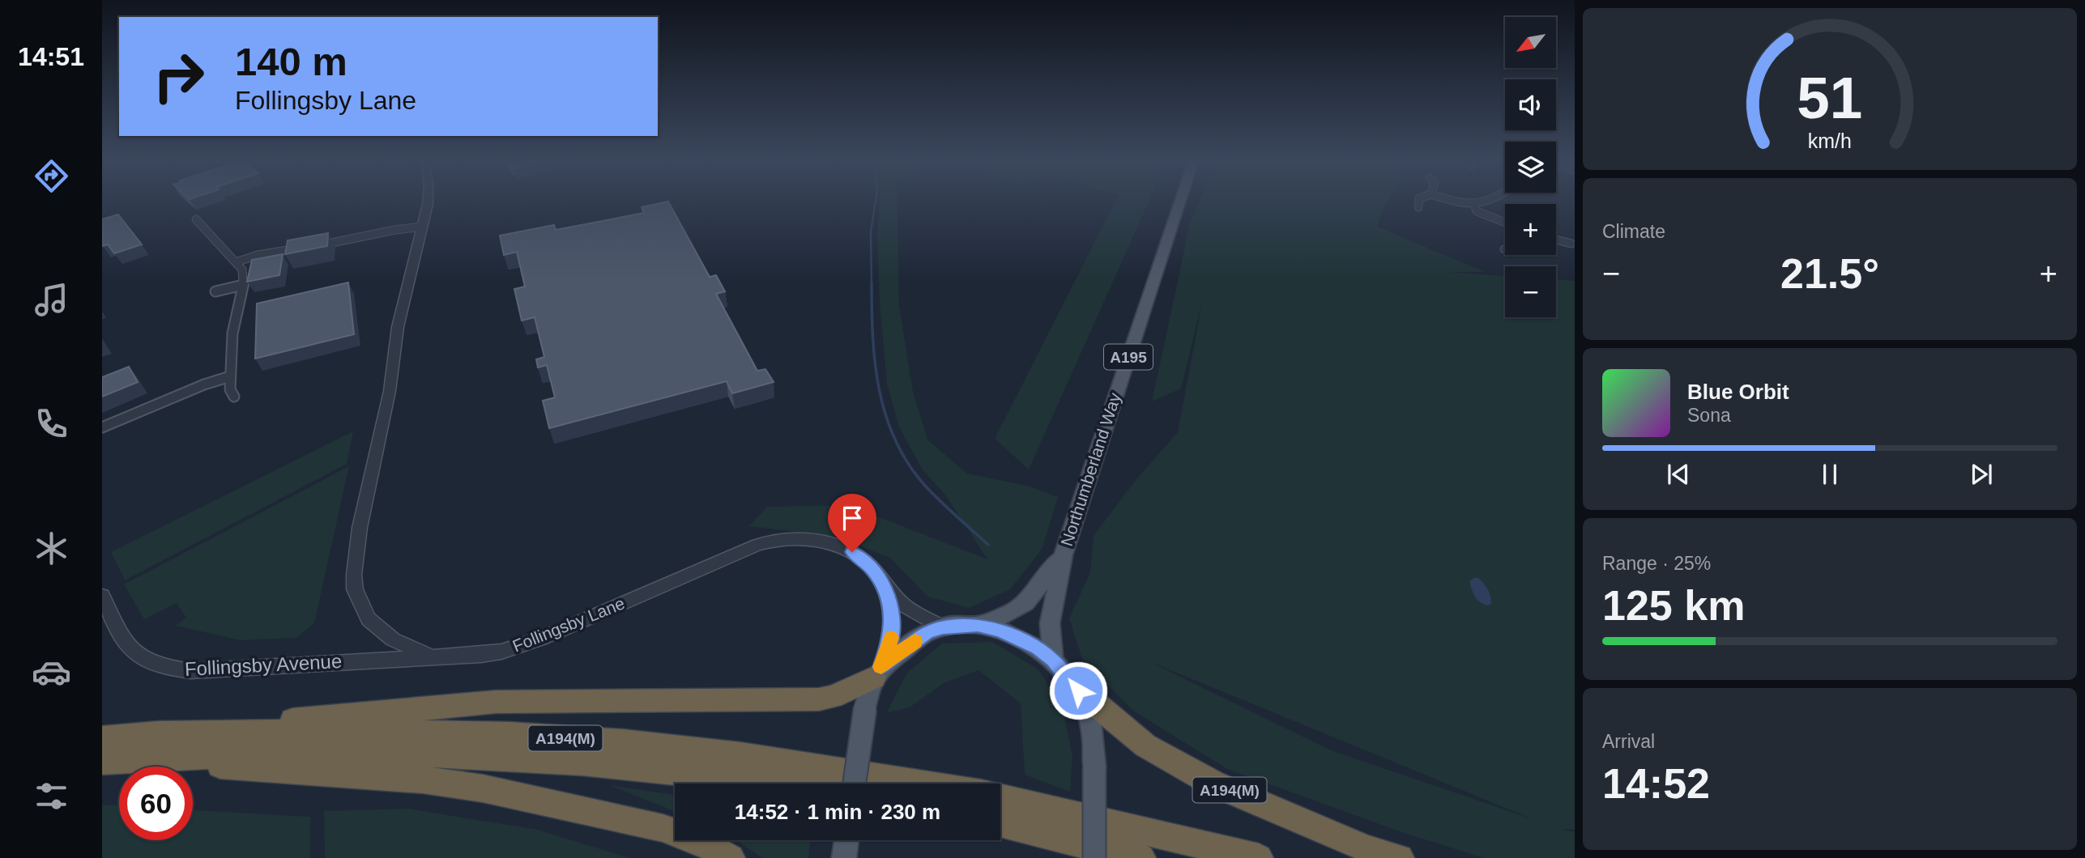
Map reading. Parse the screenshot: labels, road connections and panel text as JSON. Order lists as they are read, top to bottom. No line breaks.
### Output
{"streets":{"highway":["A194(M)"],"main road":["A195","Northumberland Way"],"street":["Follingsby Lane","Follingsby Avenue"]},"crossings":[["Follingsby Lane","Follingsby Avenue"],["Follingsby Lane","A194(M)"]],"north":"bottom left","page":{"tabs":"14:51","map_buttons":["+","−"],"turn":["140 m","Follingsby Lane"],"tile":["Climate",["Range · 25%","125 km"],["Arrival","14:52"]],"heat":["−","21.5°","+"],"song":["Blue Orbit","Sona"],"limit":"60","trip":"14:52 · 1 min · 230 m","gauge":["51","km/h"]}}
